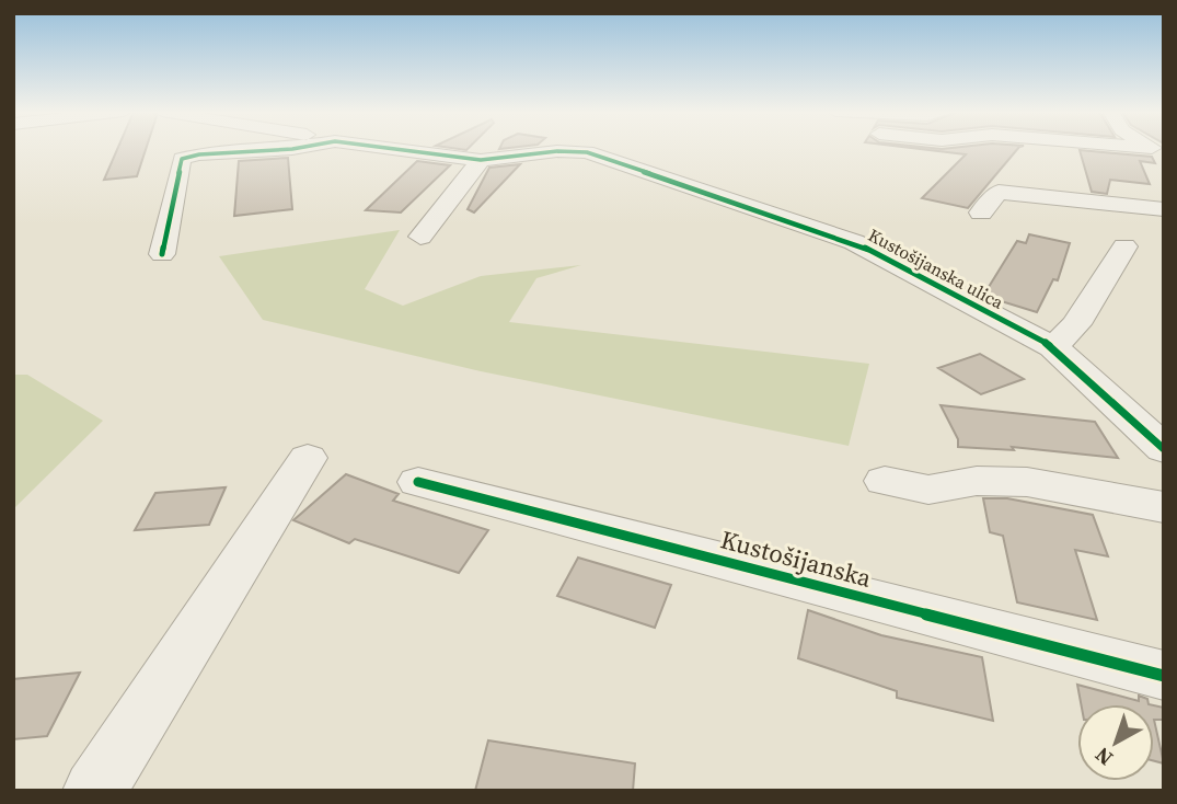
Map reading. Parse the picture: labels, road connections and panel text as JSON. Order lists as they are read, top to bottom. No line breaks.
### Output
{"streets":{"street":["Kustošijanska ulica","Kustošijanska"]},"north":"bottom left"}
